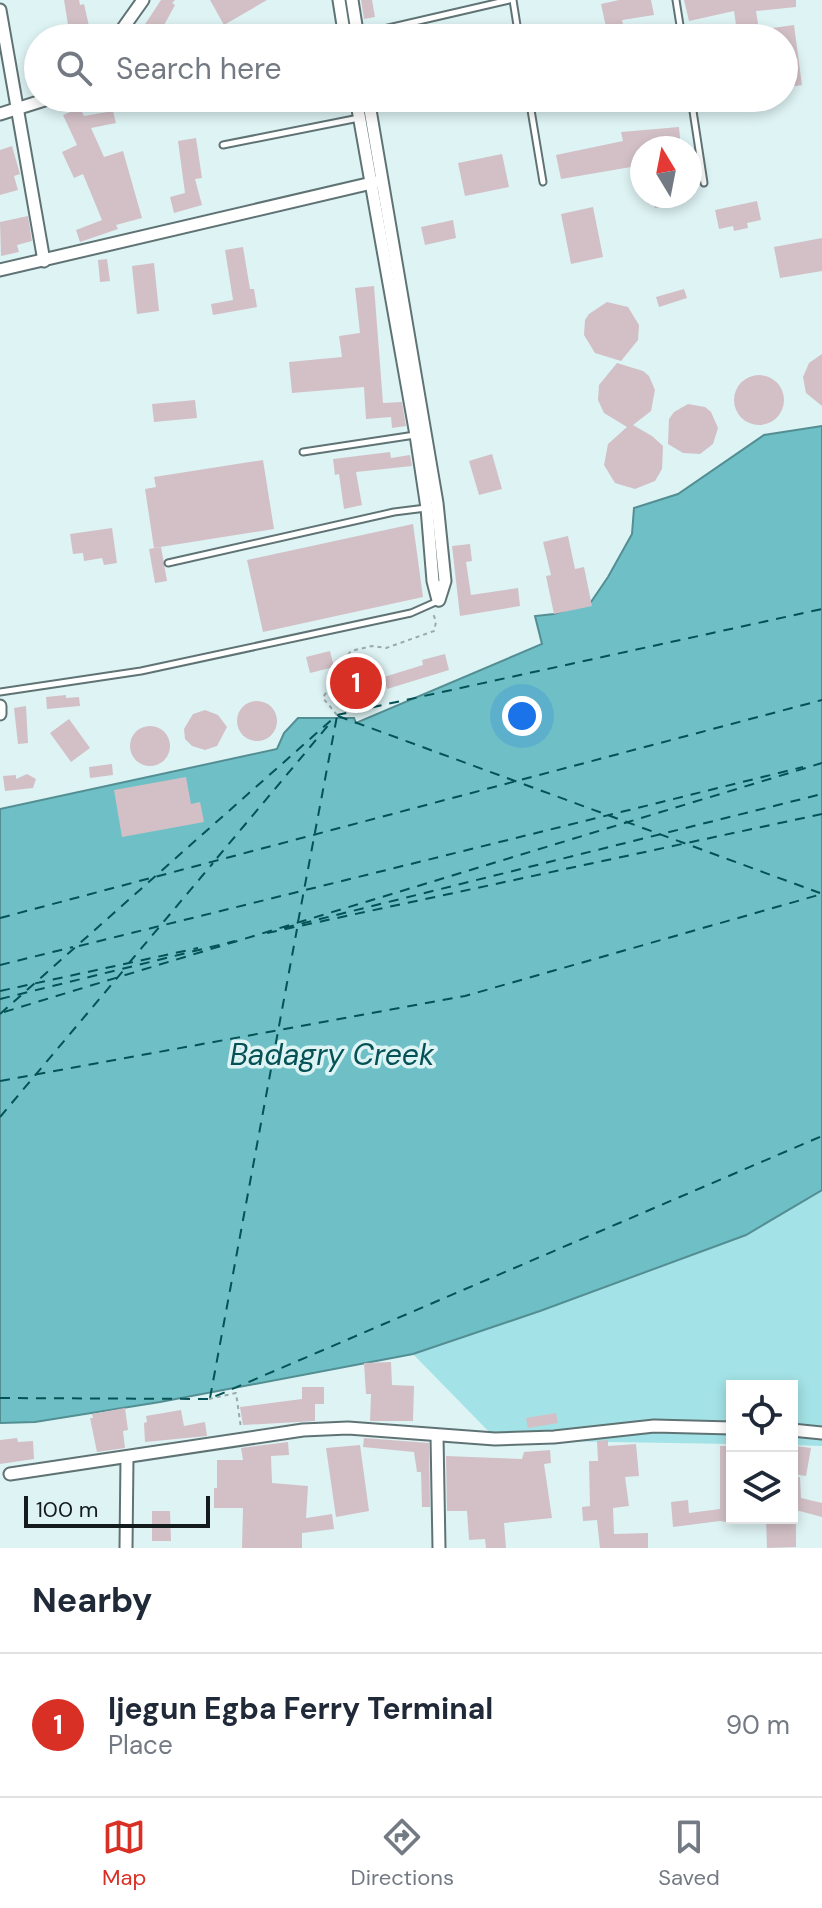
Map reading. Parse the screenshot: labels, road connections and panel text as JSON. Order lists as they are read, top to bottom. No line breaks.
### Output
{"water":["Badagry Creek"],"scale_bar":"100 m","north":"top","page":{"search":"Search here","pins":"1","scale":"100 m","heading":"Nearby","list":[{"mark":"1","name":"Ijegun Egba Ferry Terminal","note":"Place","value":"90 m"}],"nav":["Map","Directions","Saved"]}}
